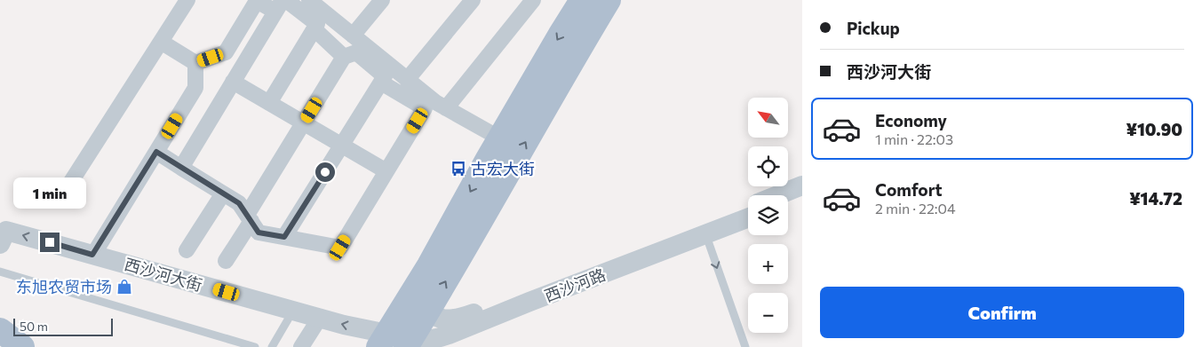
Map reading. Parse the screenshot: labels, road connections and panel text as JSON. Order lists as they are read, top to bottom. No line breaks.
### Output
{"streets":{"street":["西沙河大街","西沙河路"]},"crossings":[["西沙河大街","西沙河路"]],"one_way":["西沙河大街"],"places":{"bus stop":["古宏大街"],"shop":["东旭农贸市场"]},"scale_bar":"50 m","north":"top left","page":{"banner":["Pickup","西沙河大街"],"map_buttons":["+","−"],"list":[{"name":"Economy","note":"1 min · 22:03","value":"¥10.90"},{"name":"Comfort","note":"2 min · 22:04","value":"¥14.72"}],"bubble":"1 min","buttons":"Confirm","scale":"50 m"}}
